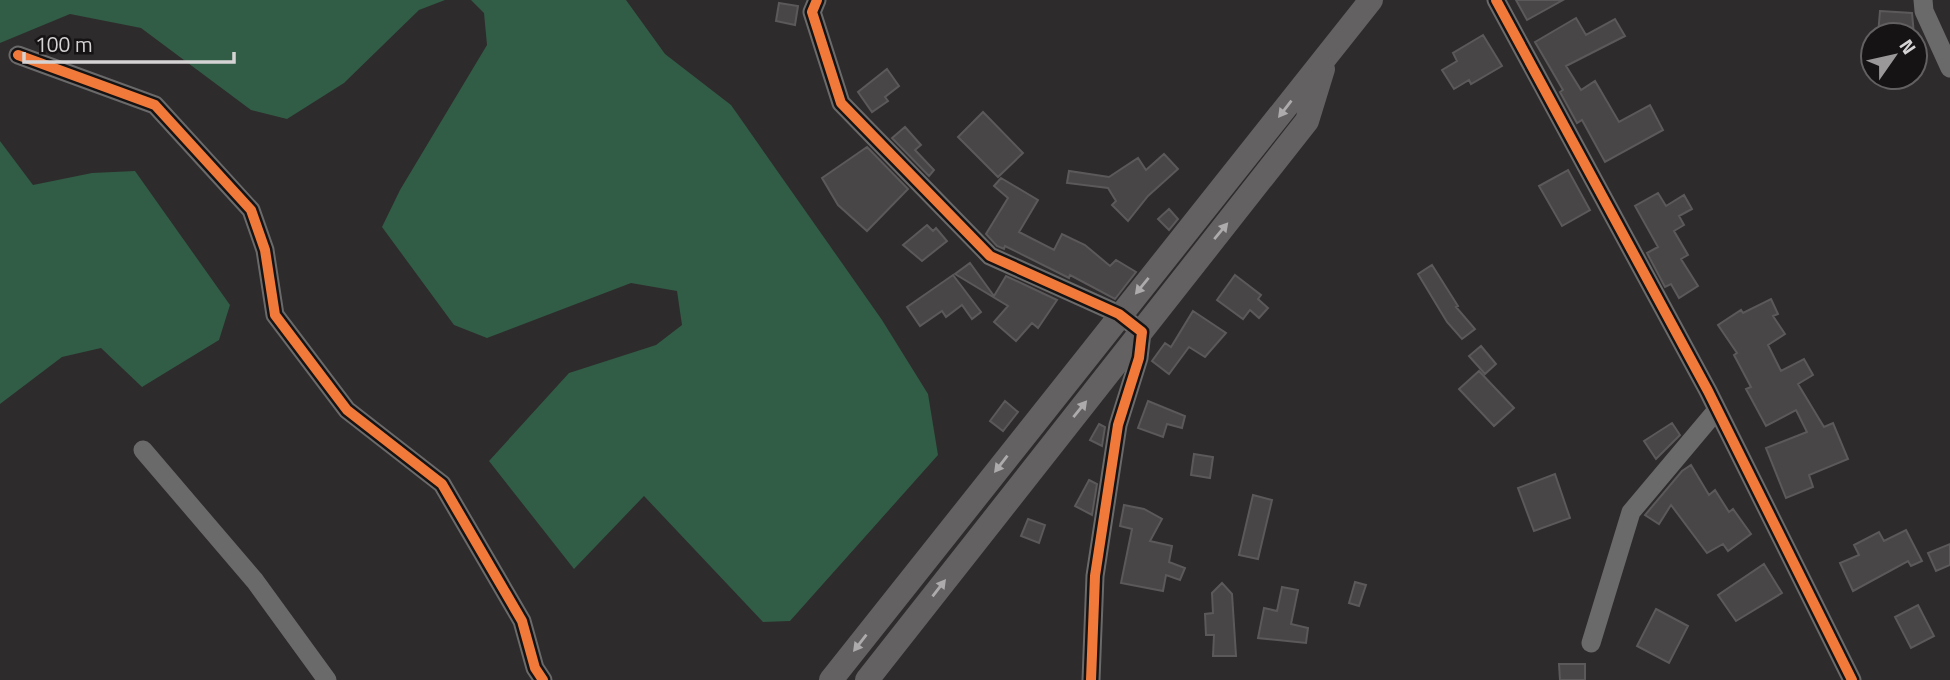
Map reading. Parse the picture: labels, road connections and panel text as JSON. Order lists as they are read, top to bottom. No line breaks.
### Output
{"scale_bar":"100 m","north":"top right"}
